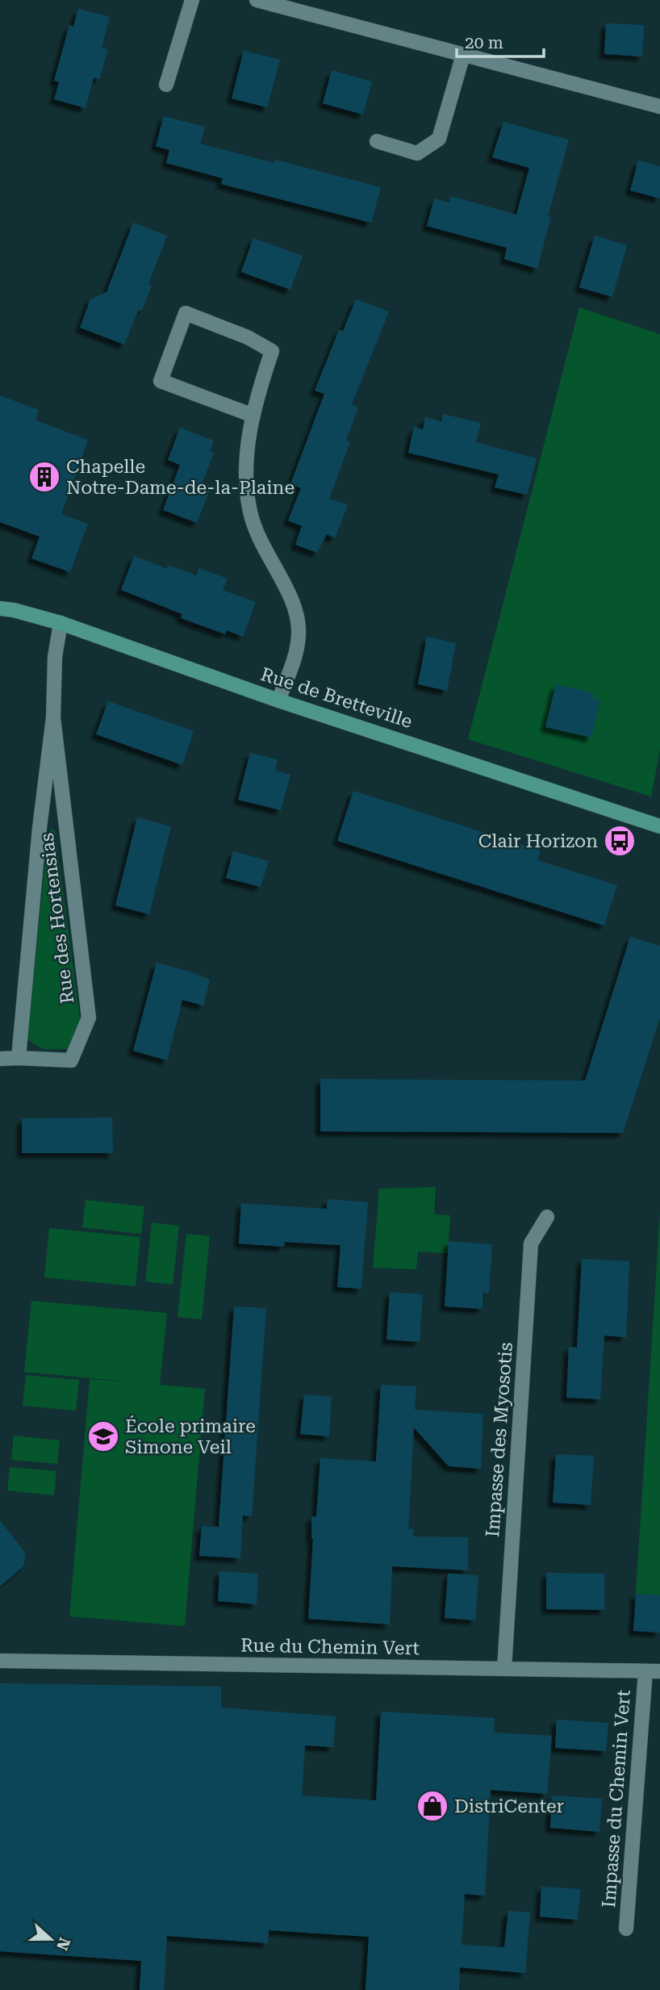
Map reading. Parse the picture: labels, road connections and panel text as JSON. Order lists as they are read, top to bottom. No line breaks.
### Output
{"streets":{"main road":["Rue de Bretteville"],"street":["Rue des Hortensias","Impasse des Myosotis","Rue du Chemin Vert","Impasse du Chemin Vert"]},"crossings":[["Rue de Bretteville","Rue des Hortensias"],["Impasse des Myosotis","Rue du Chemin Vert"],["Rue du Chemin Vert","Impasse du Chemin Vert"]],"places":{"building":["Chapelle Notre-Dame-de-la-Plaine"],"bus stop":["Clair Horizon"],"school or university":["École primaire Simone Veil"],"shop":["DistriCenter"]},"scale_bar":"20 m","north":"right"}
